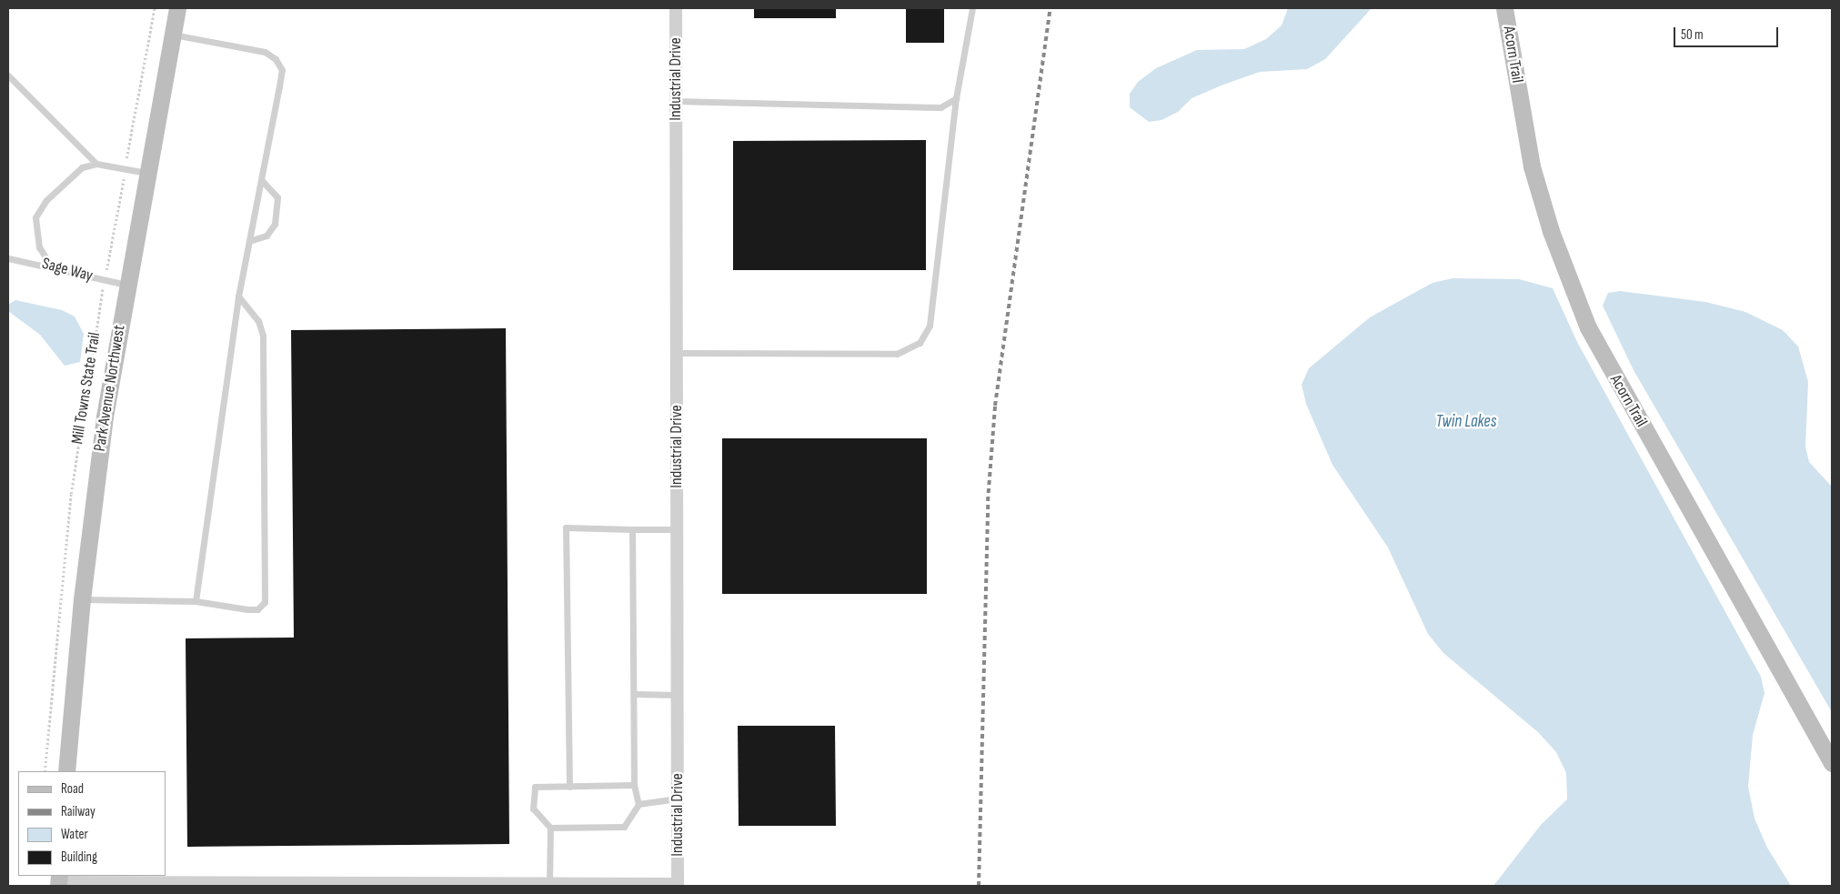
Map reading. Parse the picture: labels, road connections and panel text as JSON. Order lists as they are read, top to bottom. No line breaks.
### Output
{"streets":{"street":["Acorn Trail","Industrial Drive","Park Avenue Northwest"],"lane":["Sage Way"],"path":["Mill Towns State Trail"]},"crossings":[["Sage Way","Park Avenue Northwest"]],"water":["Twin Lakes"],"legend":["Road","Railway","Water","Building"],"scale_bar":"50 m"}
